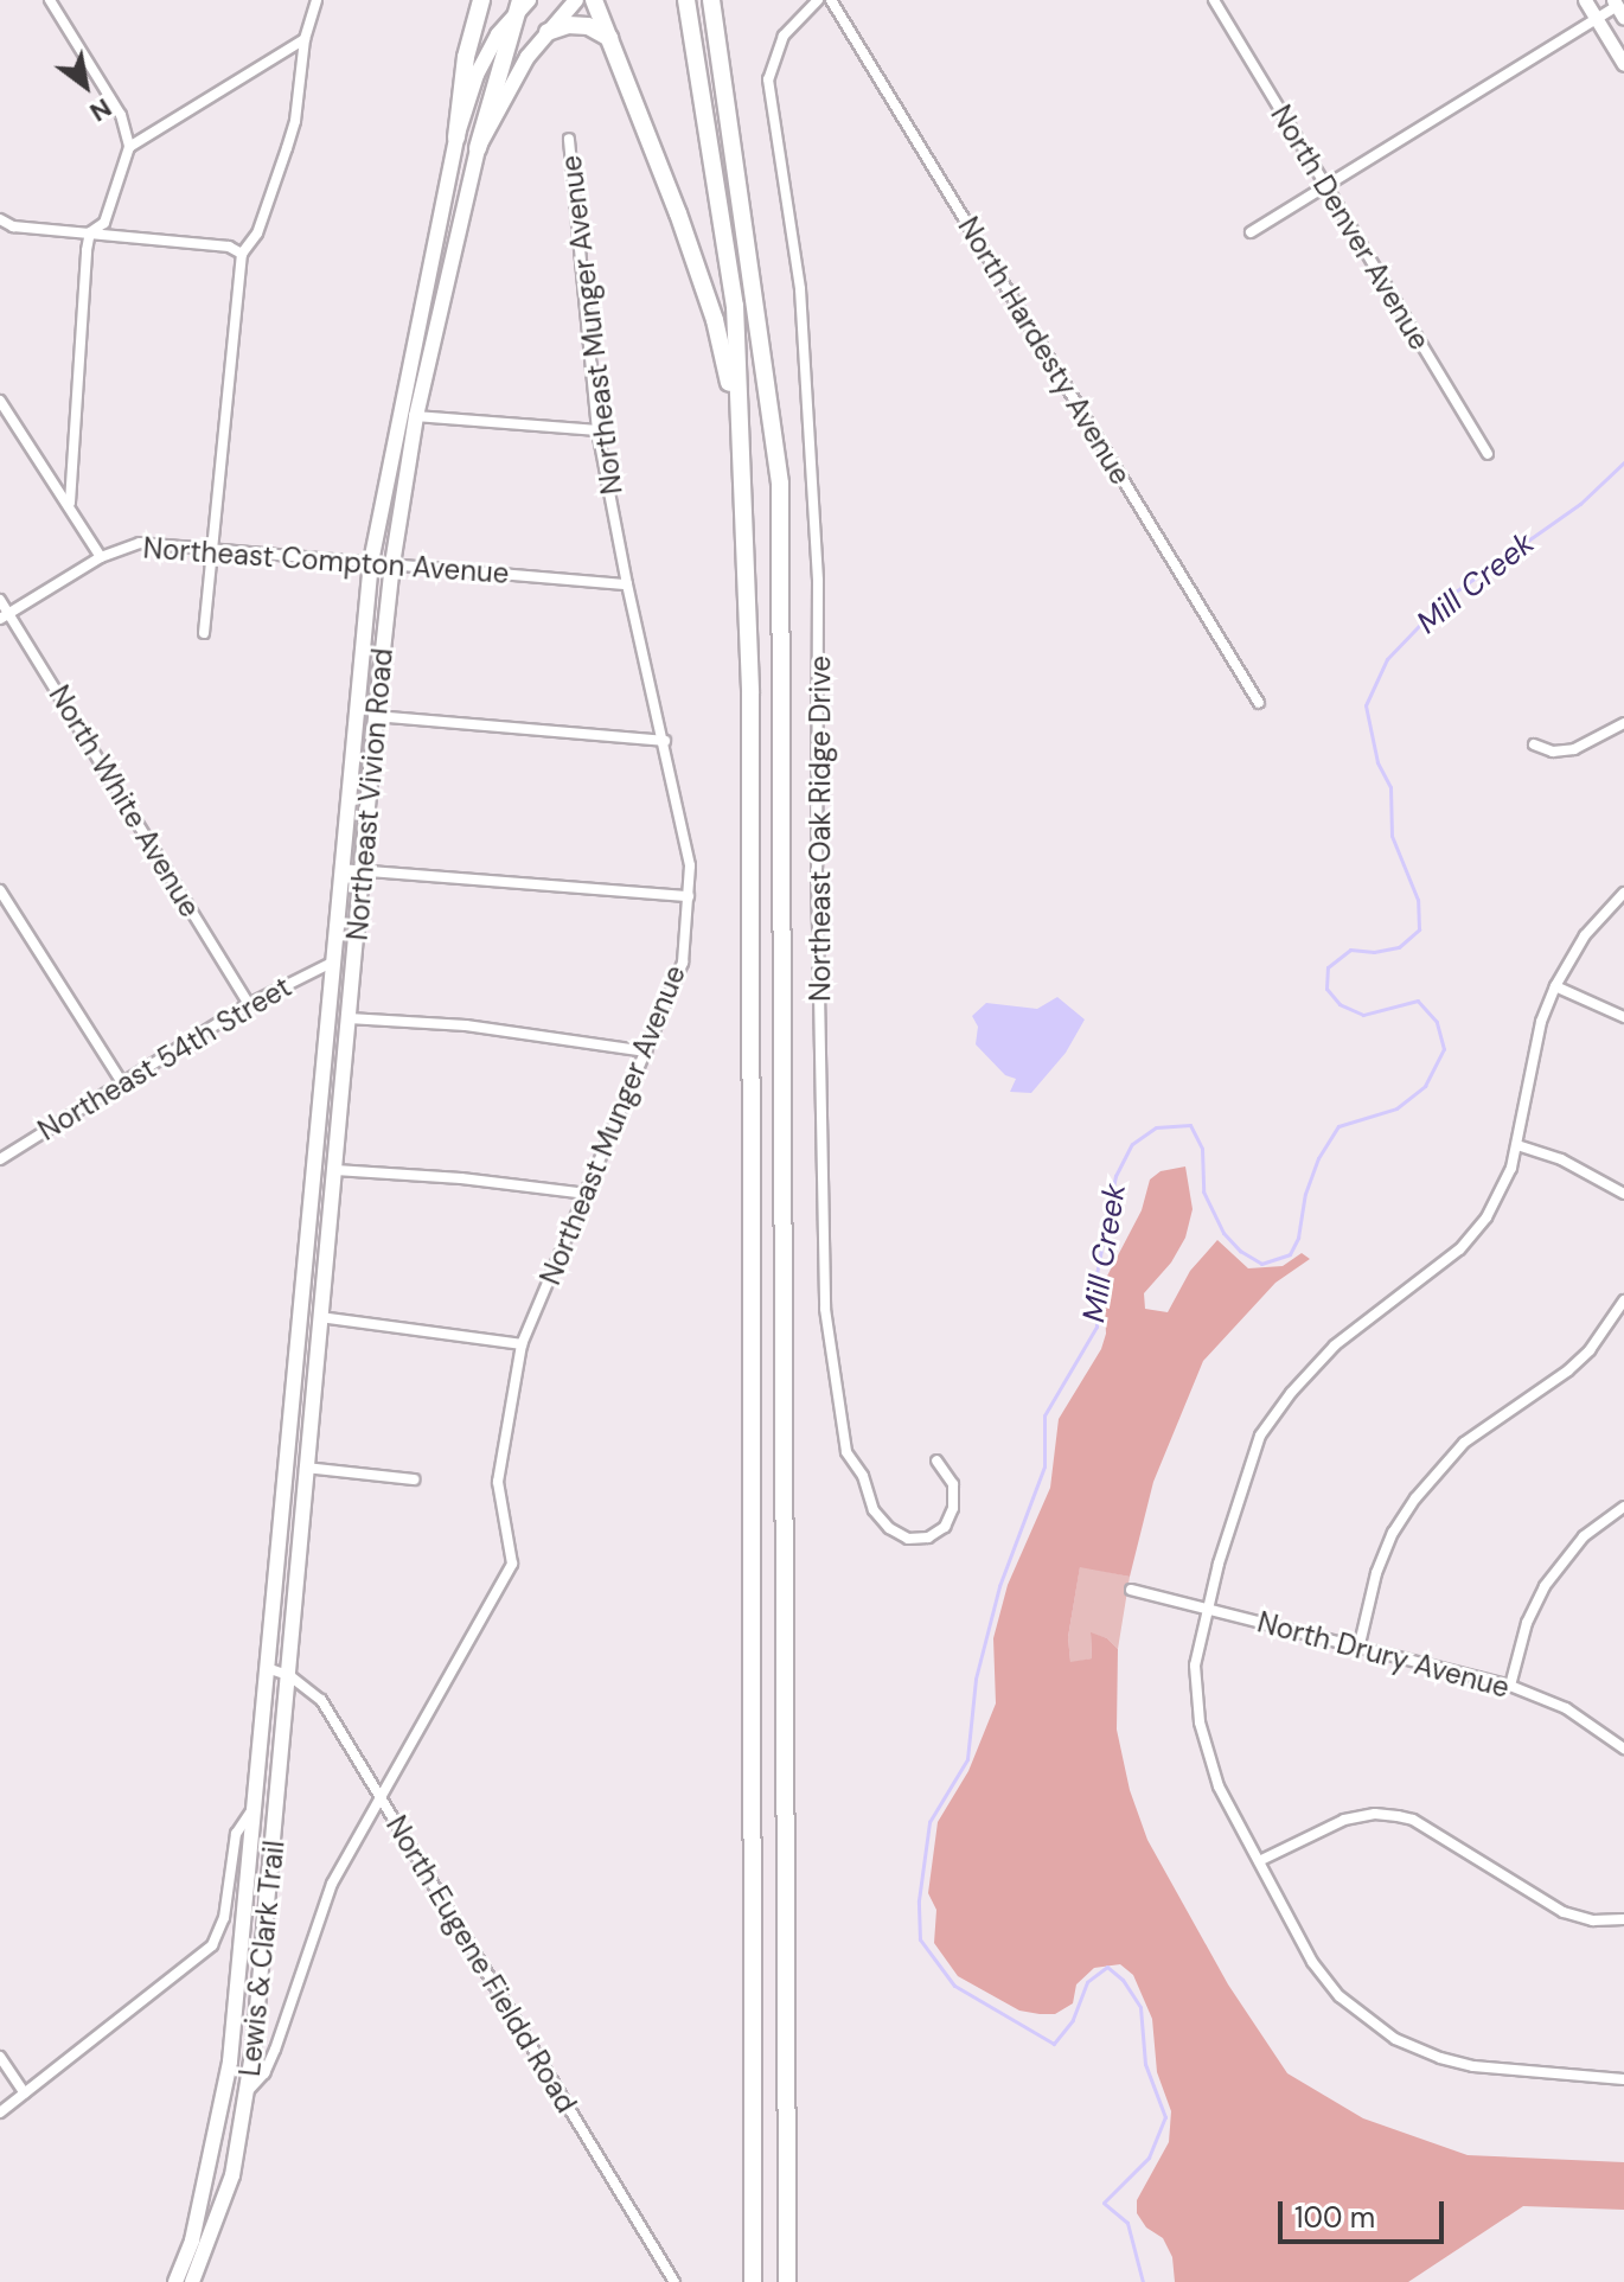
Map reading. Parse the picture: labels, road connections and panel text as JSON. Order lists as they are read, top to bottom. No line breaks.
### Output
{"streets":{"main road":["Northeast Vivion Road","Lewis & Clark Trail"],"street":["North Denver Avenue","Northeast Munger Avenue","North Hardesty Avenue","Northeast Compton Avenue","North White Avenue","Northeast Oak Ridge Drive","Northeast 54th Street","North Drury Avenue","North Eugene Fieldd Road"]},"crossings":[["Northeast Munger Avenue","Northeast Compton Avenue"],["Northeast Munger Avenue","Lewis & Clark Trail"],["Northeast Munger Avenue","North Eugene Fieldd Road"],["Northeast Compton Avenue","Northeast Vivion Road"],["Northeast Vivion Road","Northeast 54th Street"],["Northeast Vivion Road","Lewis & Clark Trail"],["North White Avenue","Northeast 54th Street"],["Lewis & Clark Trail","North Eugene Fieldd Road"]],"water":["Mill Creek"],"scale_bar":"100 m","north":"bottom right"}
